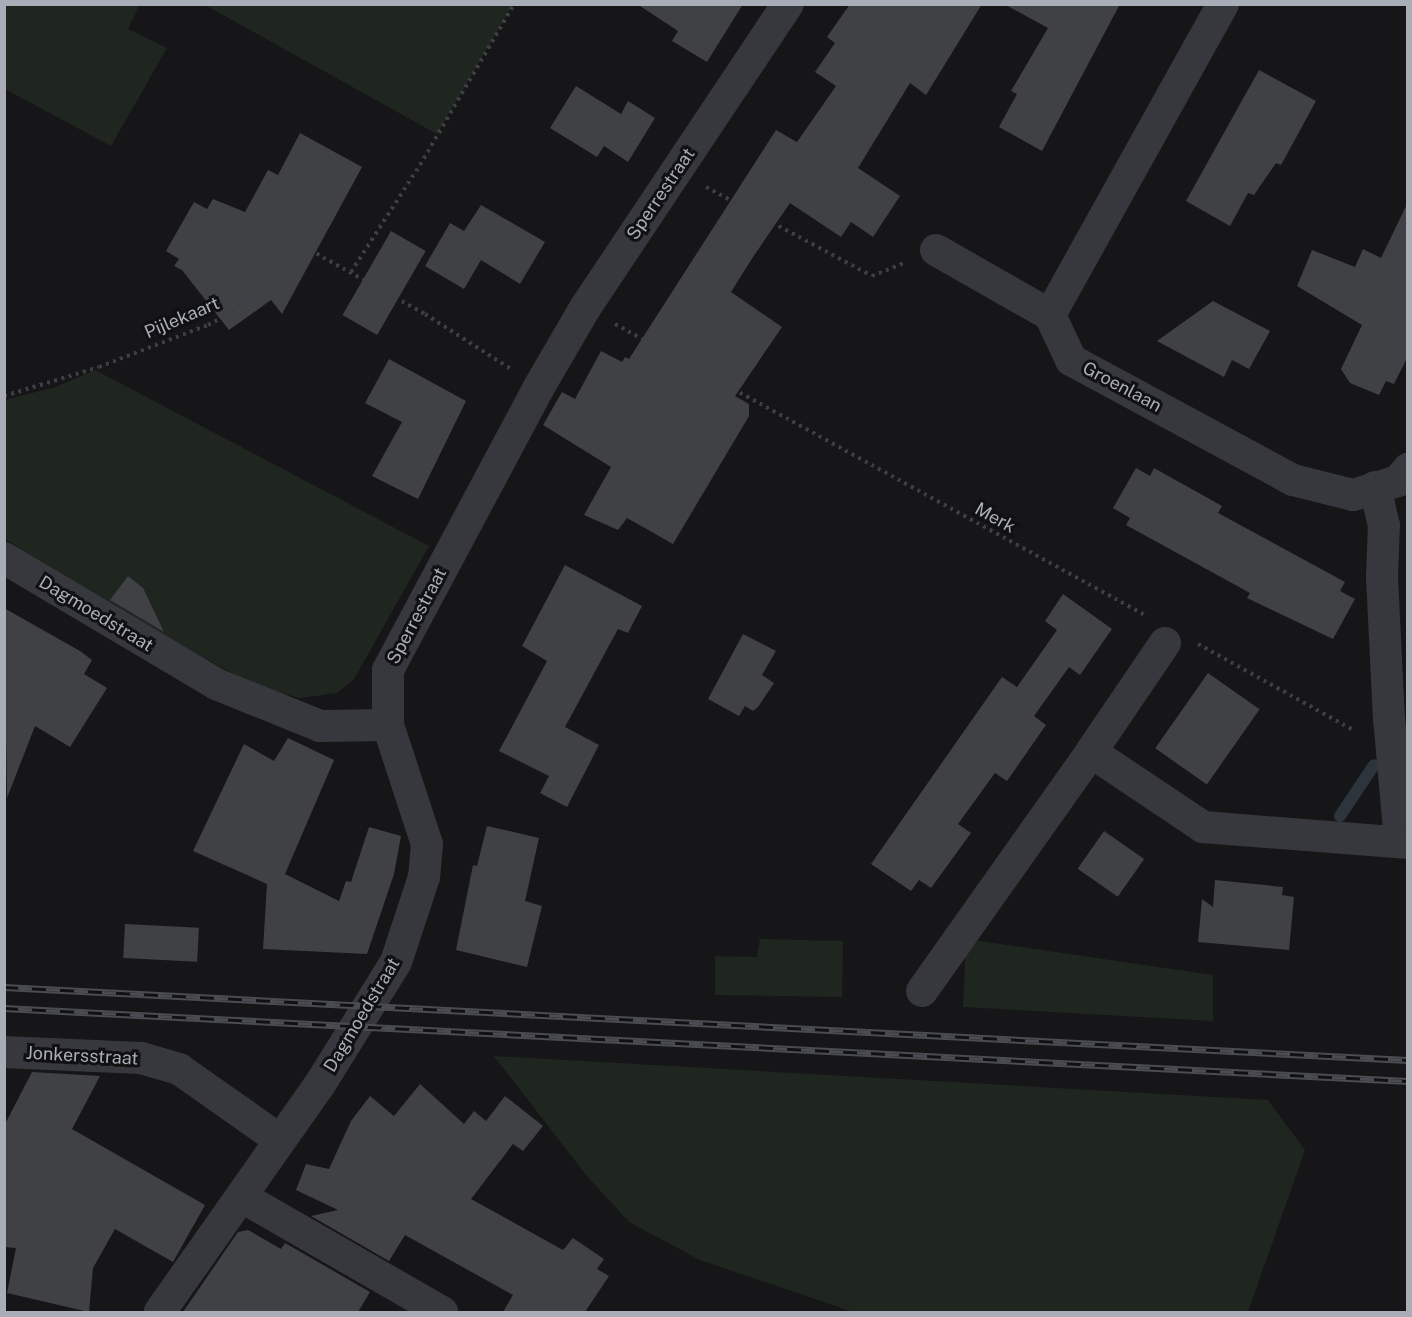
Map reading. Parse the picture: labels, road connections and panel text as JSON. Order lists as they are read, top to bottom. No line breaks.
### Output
{"streets":{"street":["Sperrestraat","Groenlaan","Dagmoedstraat","Jonkersstraat"],"path":["Pijlekaart","Merk"]},"crossings":[["Sperrestraat","Merk"],["Sperrestraat","Dagmoedstraat"],["Dagmoedstraat","Jonkersstraat"]]}
